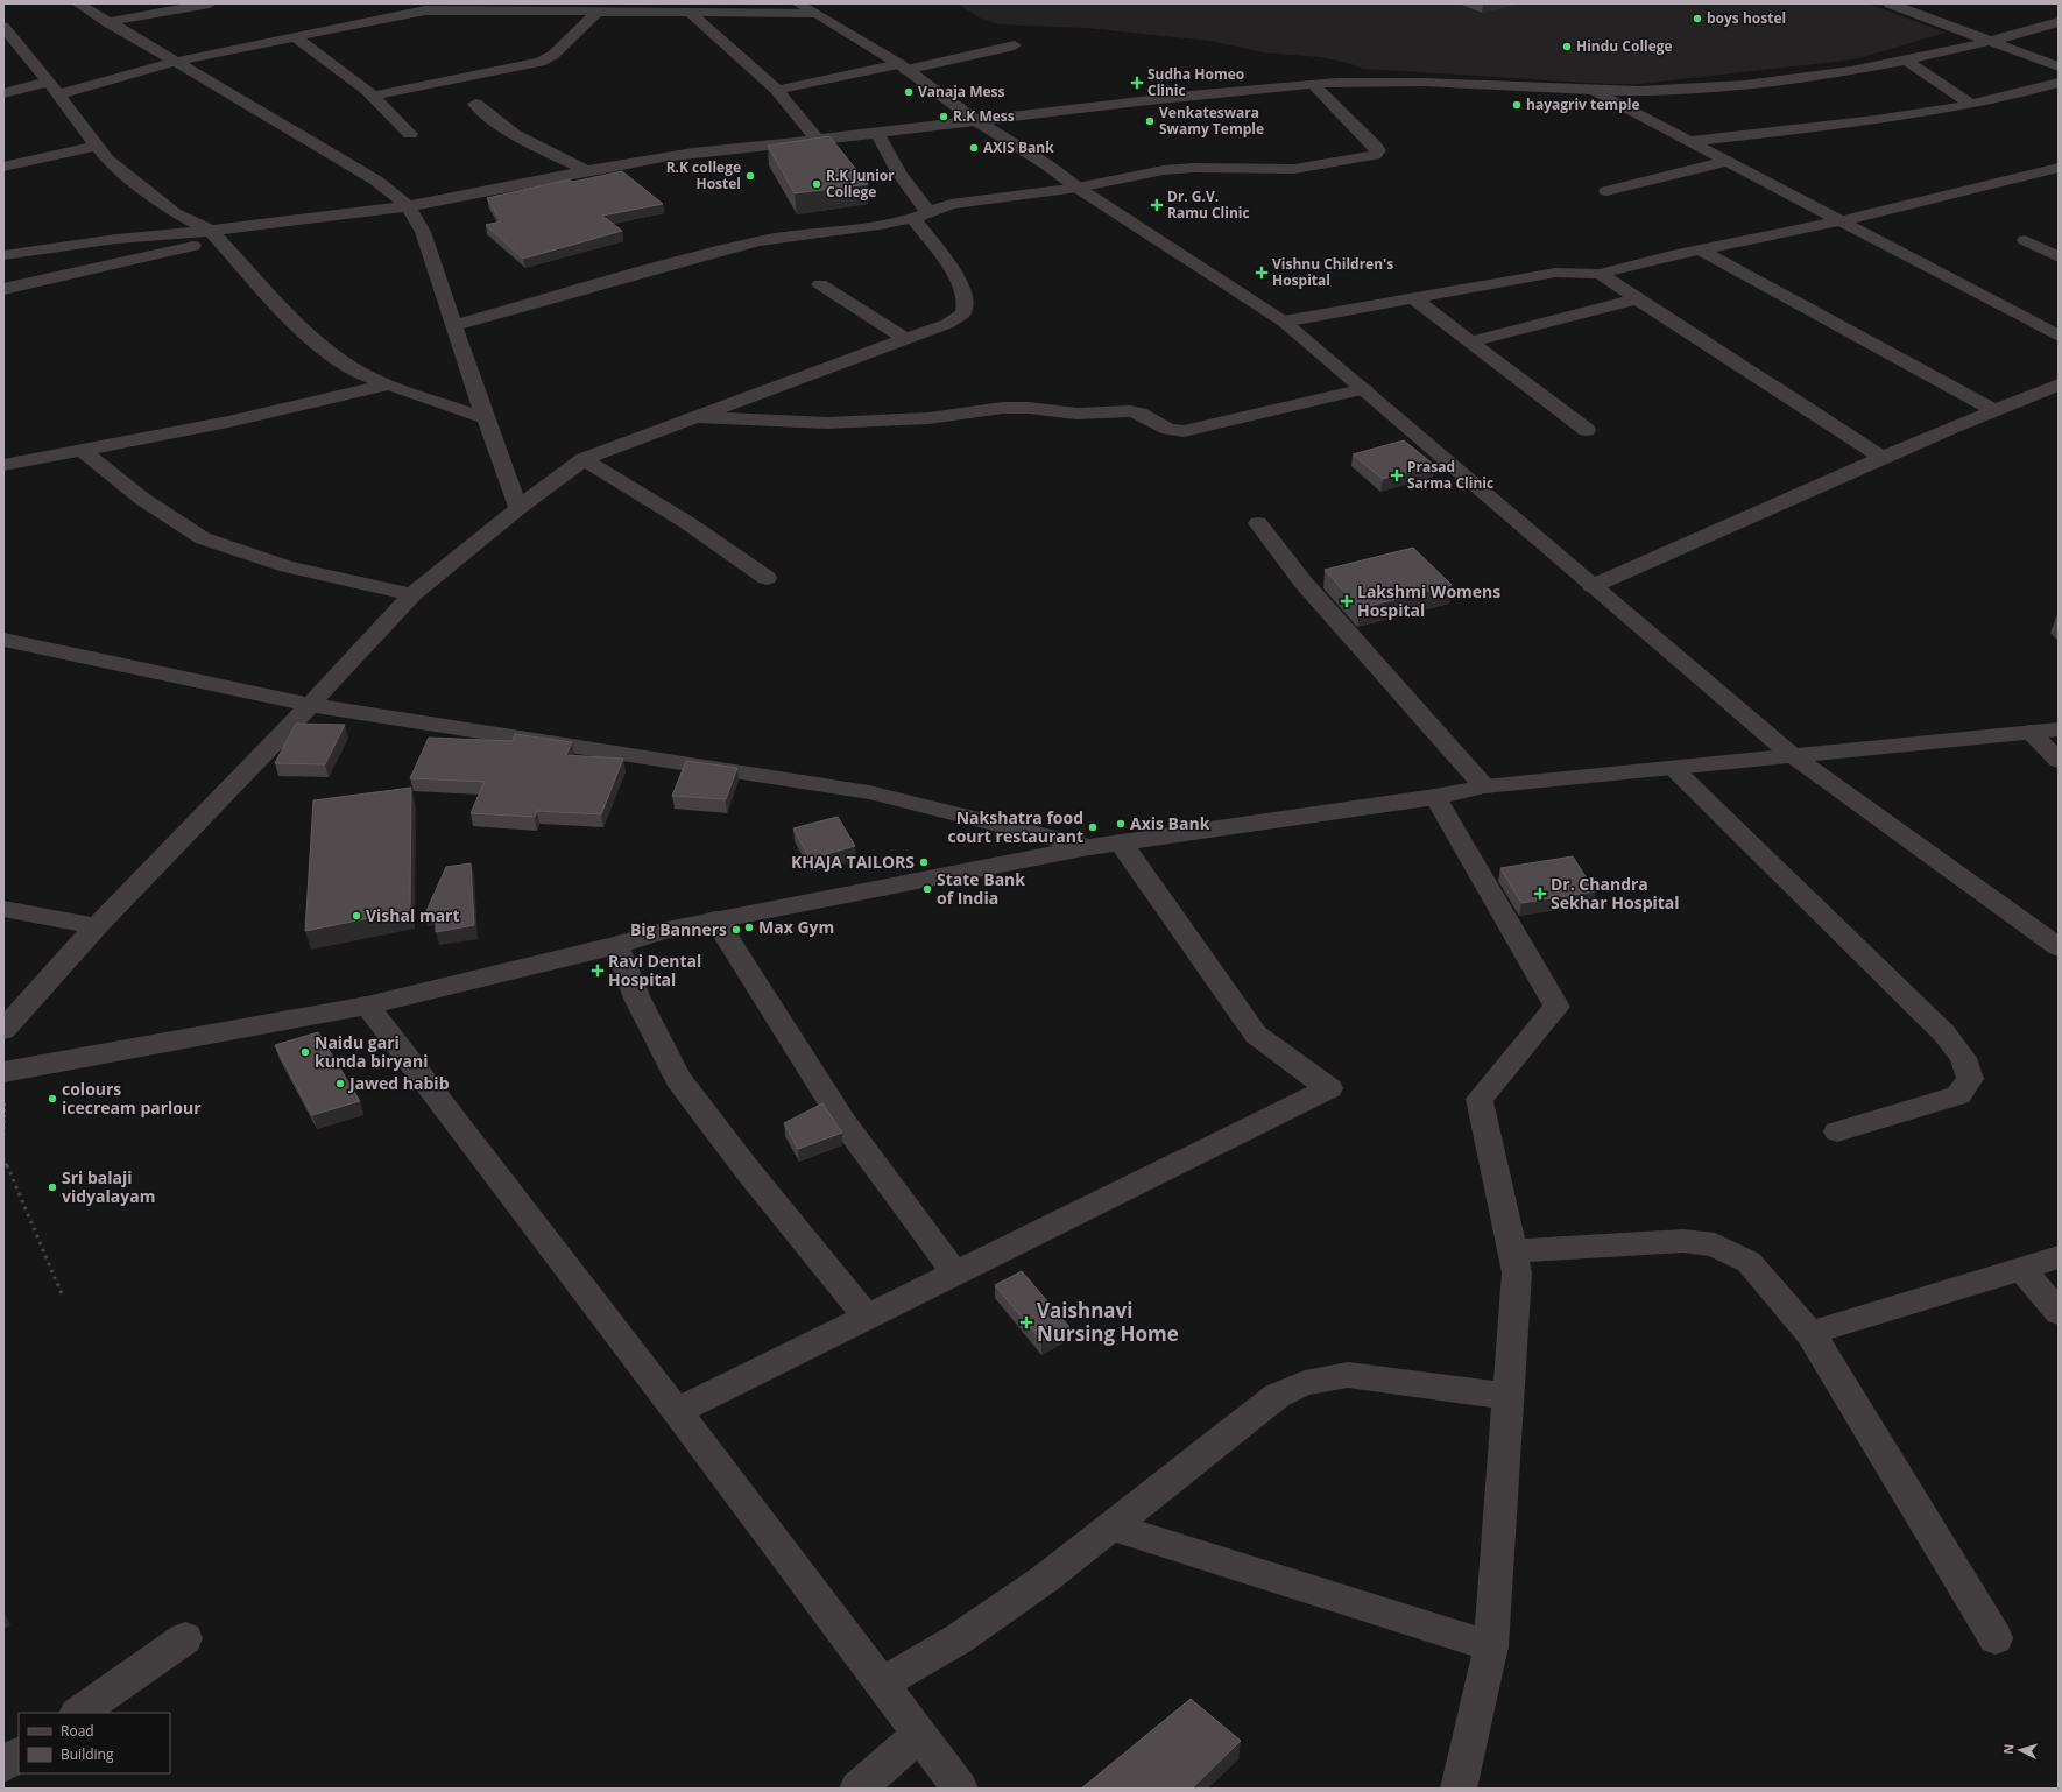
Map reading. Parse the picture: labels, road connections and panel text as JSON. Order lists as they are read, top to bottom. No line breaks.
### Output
{"places":{"other":["boys hostel","Hindu College","Vanaja Mess","hayagriv temple","R.K Mess","Venkateswara Swamy Temple","AXIS Bank","R.K college Hostel","R.K Junior College","Axis Bank","Nakshatra food court restaurant","KHAJA TAILORS","State Bank of India","Vishal mart","Max Gym","Big Banners","Naidu gari kunda biryani","Jawed habib","colours icecream parlour","Sri balaji vidyalayam"],"health":["Sudha Homeo Clinic","Dr. G.V. Ramu Clinic","Vishnu Children's Hospital","Prasad Sarma Clinic","Lakshmi Womens Hospital","Dr. Chandra Sekhar Hospital","Ravi Dental Hospital","Vaishnavi Nursing Home"]},"legend":["Road","Building"],"north":"left"}
